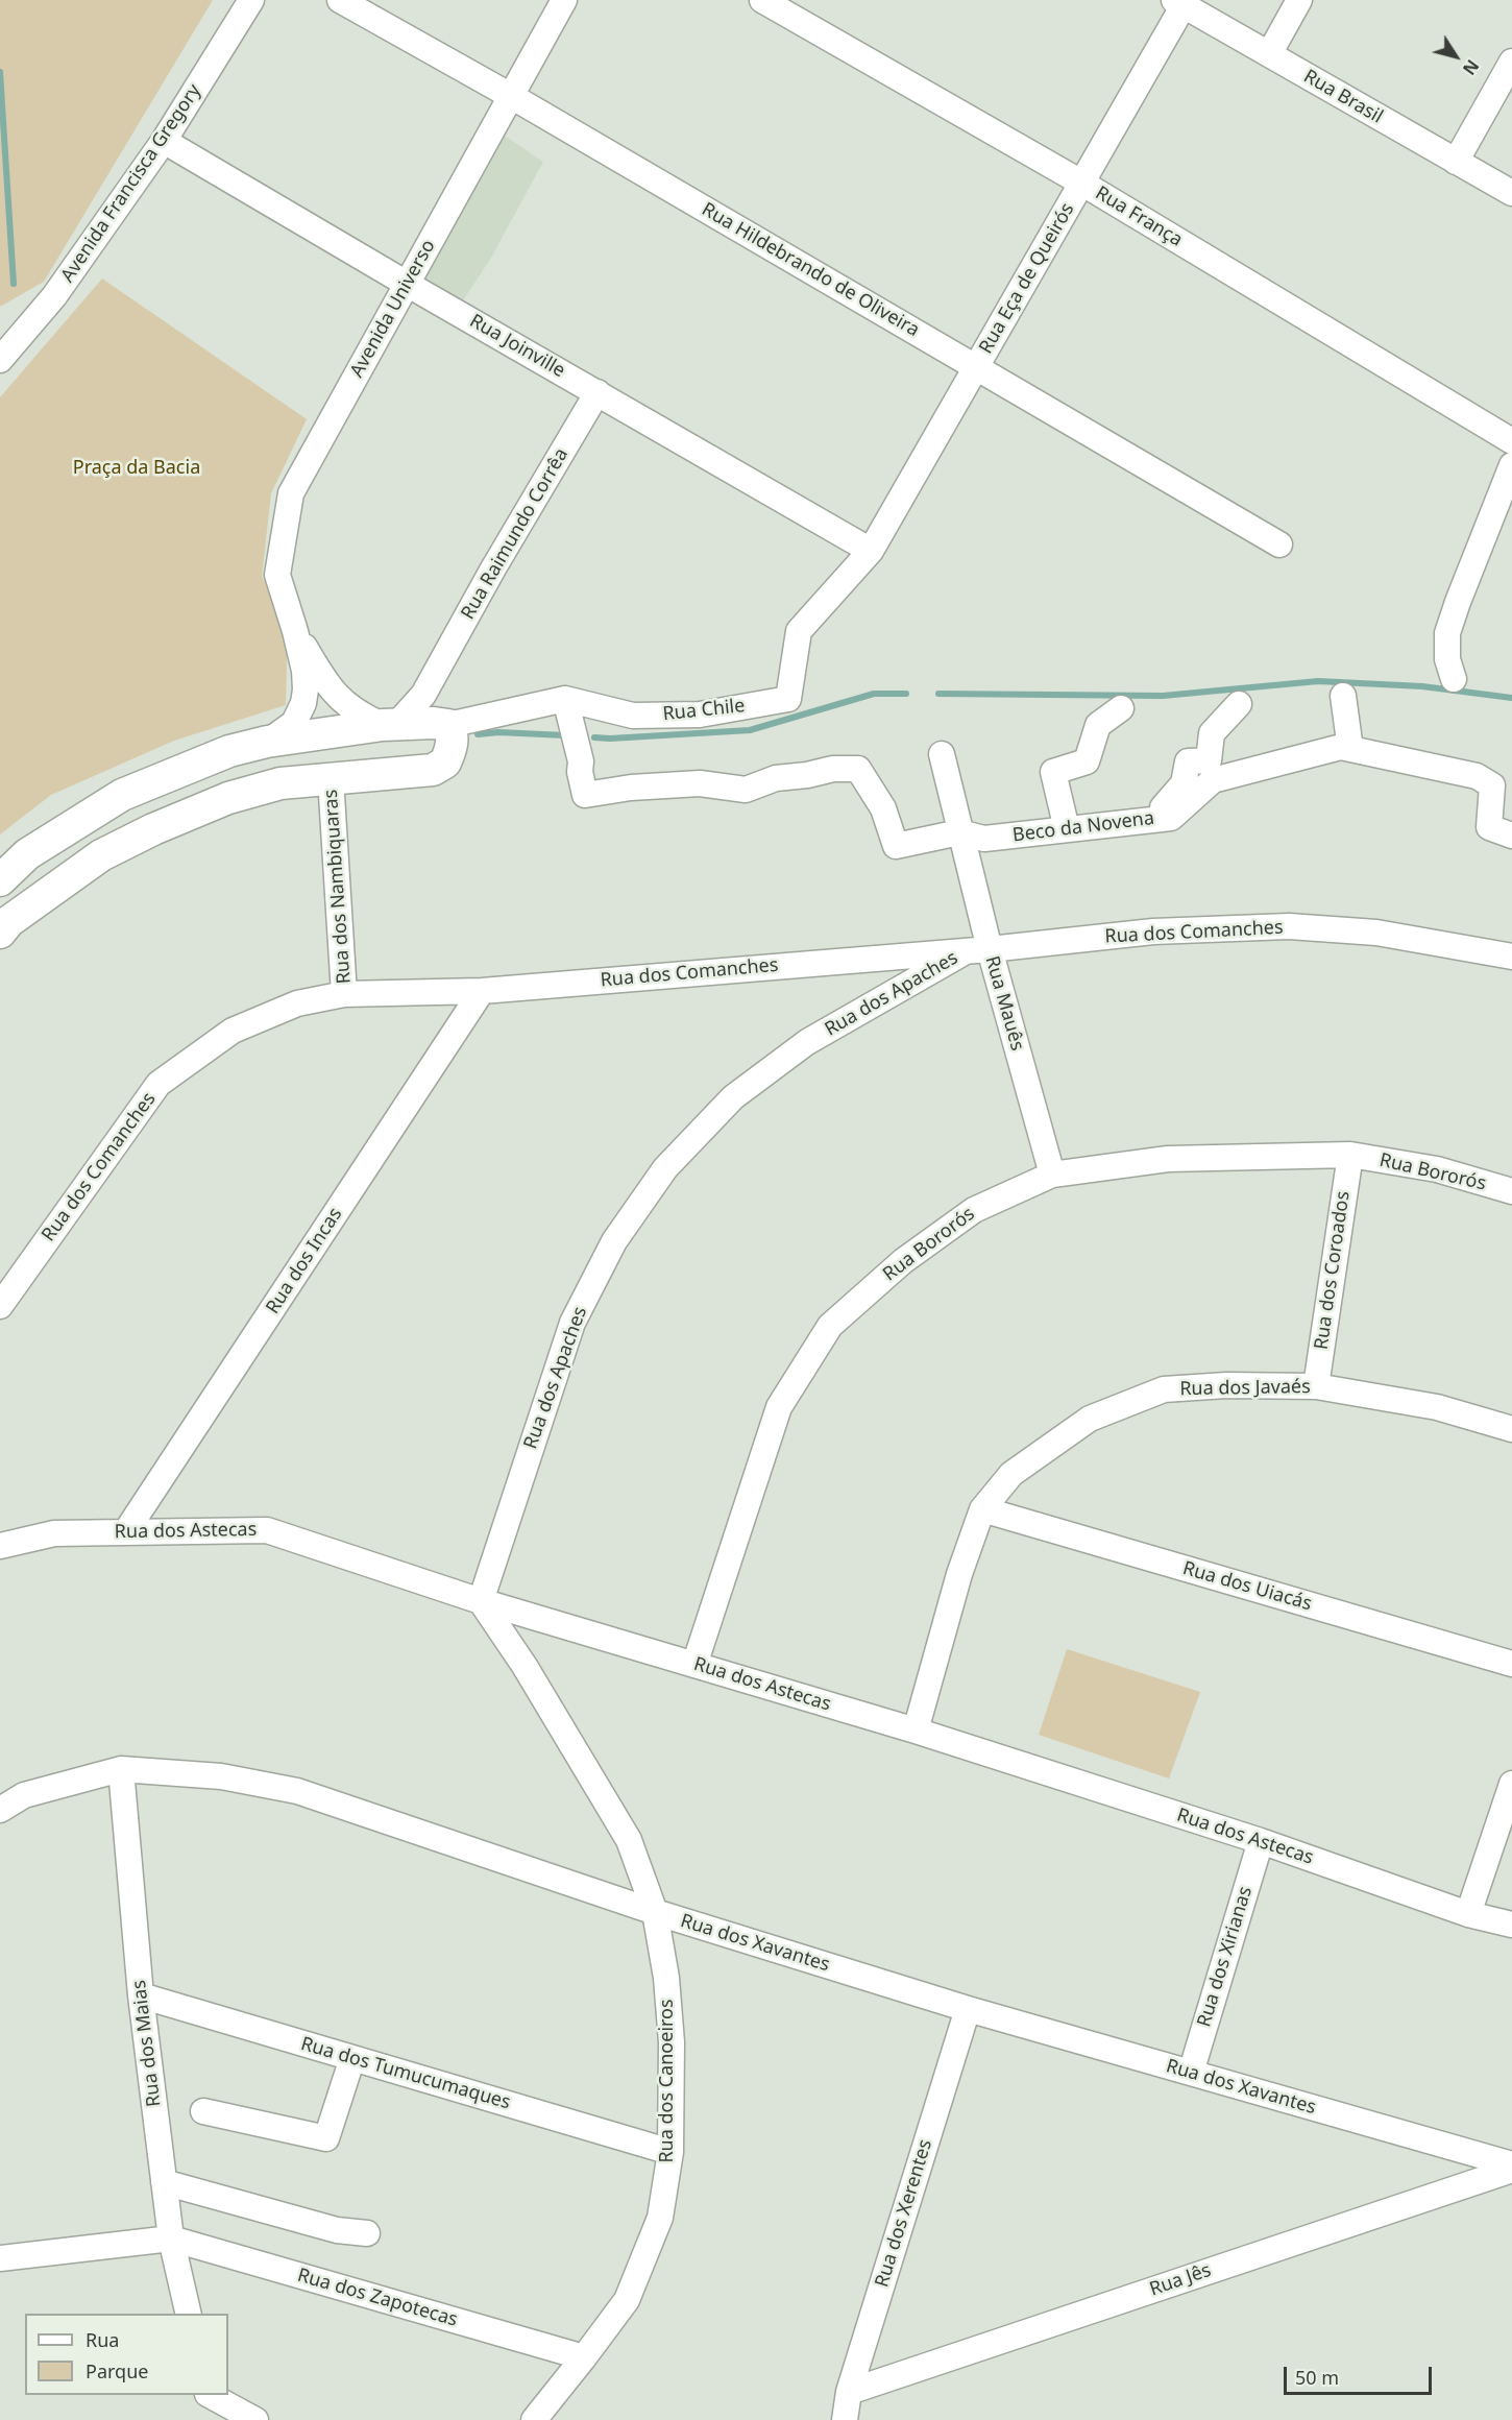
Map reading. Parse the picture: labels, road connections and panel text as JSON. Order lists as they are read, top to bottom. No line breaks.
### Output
{"streets":{"street":["Rua Brasil","Avenida Francisca Gregory","Rua França","Rua Hildebrando de Oliveira","Rua Eça de Queirós","Avenida Universo","Rua Joinville","Rua Raimundo Corrêa","Rua Chile","Beco da Novena","Rua dos Nambiquaras","Rua dos Comanches","Rua dos Apaches","Rua Mauês","Rua Bororós","Rua dos Incas","Rua dos Coroados","Rua dos Javaés","Rua dos Astecas","Rua dos Uiacás","Rua dos Xavantes","Rua dos Xirianas","Rua dos Maias","Rua dos Tumucumaques","Rua dos Canoeiros","Rua dos Xerentes","Rua Jês","Rua dos Zapotecas"]},"crossings":[["Rua Brasil","Rua Eça de Queirós"],["Avenida Francisca Gregory","Rua Joinville"],["Rua França","Rua Eça de Queirós"],["Rua Hildebrando de Oliveira","Rua Eça de Queirós"],["Rua Hildebrando de Oliveira","Avenida Universo"],["Rua Eça de Queirós","Rua Joinville"],["Rua Eça de Queirós","Rua Chile"],["Avenida Universo","Rua Joinville"],["Rua Joinville","Rua Raimundo Corrêa"],["Rua Joinville","Rua Chile"],["Rua Raimundo Corrêa","Rua Chile"],["Beco da Novena","Rua Mauês"],["Rua dos Nambiquaras","Rua dos Comanches"],["Rua dos Comanches","Rua dos Apaches"],["Rua dos Comanches","Rua Mauês"],["Rua dos Comanches","Rua dos Incas"],["Rua dos Apaches","Rua Mauês"],["Rua dos Apaches","Rua dos Astecas"],["Rua dos Apaches","Rua dos Canoeiros"],["Rua Mauês","Rua Bororós"],["Rua Bororós","Rua dos Coroados"],["Rua Bororós","Rua dos Astecas"],["Rua dos Incas","Rua dos Astecas"],["Rua dos Coroados","Rua dos Javaés"],["Rua dos Javaés","Rua dos Astecas"],["Rua dos Javaés","Rua dos Uiacás"],["Rua dos Astecas","Rua dos Xirianas"],["Rua dos Astecas","Rua dos Canoeiros"],["Rua dos Xavantes","Rua dos Xirianas"],["Rua dos Xavantes","Rua dos Maias"],["Rua dos Xavantes","Rua dos Canoeiros"],["Rua dos Xavantes","Rua dos Xerentes"],["Rua dos Maias","Rua dos Tumucumaques"],["Rua dos Maias","Rua dos Zapotecas"],["Rua dos Tumucumaques","Rua dos Canoeiros"],["Rua dos Canoeiros","Rua dos Zapotecas"],["Rua dos Xerentes","Rua Jês"]],"parks":["Praça da Bacia"],"legend":["Rua","Parque"],"scale_bar":"50 m","north":"bottom right"}
